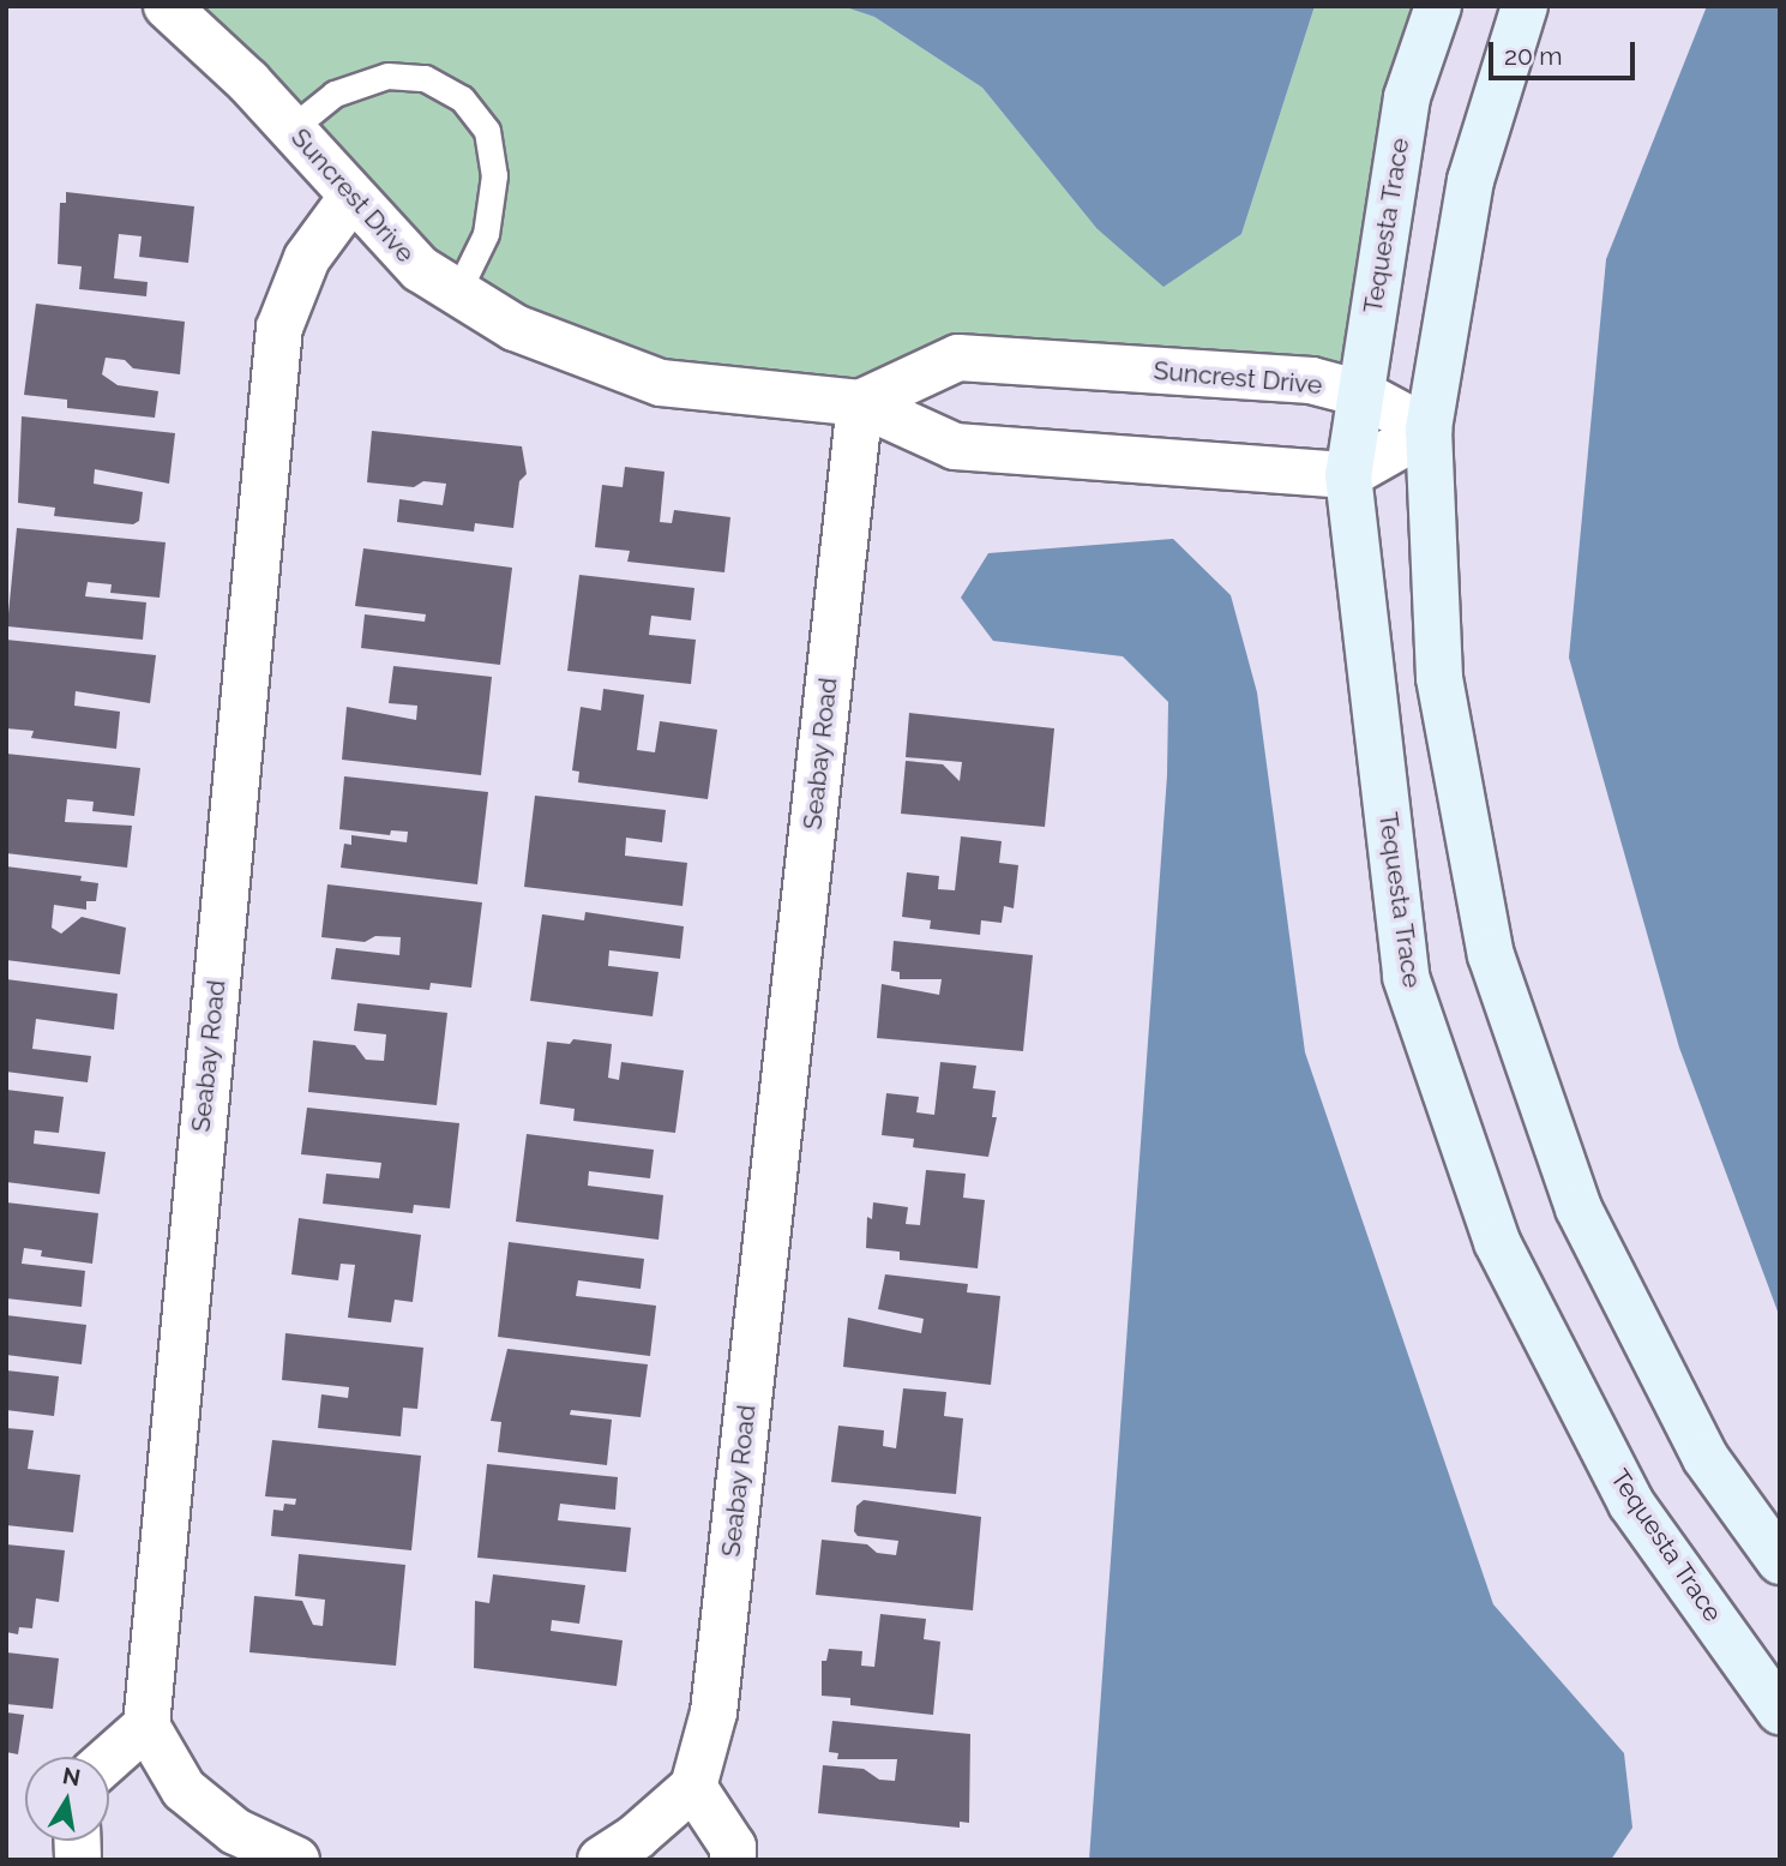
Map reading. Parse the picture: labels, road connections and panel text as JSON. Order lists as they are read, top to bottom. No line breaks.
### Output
{"streets":{"street":["Suncrest Drive","Tequesta Trace","Seabay Road"]},"crossings":[["Suncrest Drive","Tequesta Trace"],["Suncrest Drive","Seabay Road"]],"scale_bar":"20 m","north":"top"}
